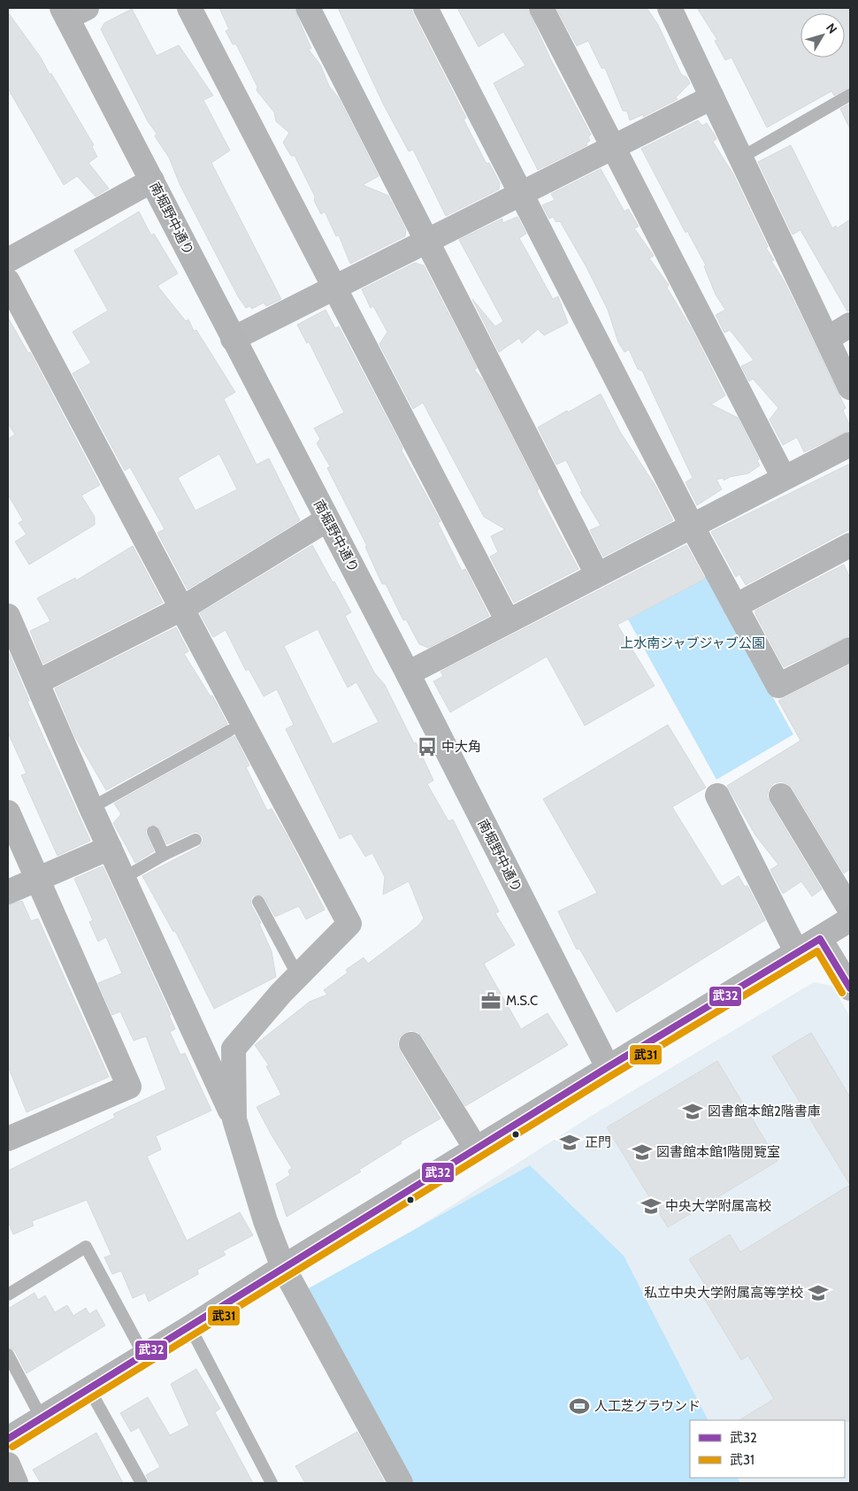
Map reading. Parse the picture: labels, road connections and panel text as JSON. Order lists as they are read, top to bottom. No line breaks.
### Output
{"streets":{"street":["南堀野中通り"]},"parks":["上水南ジャブジャブ公園"],"places":{"bus stop":["中大角"],"office":["M.S.C"],"school or university":["図書館本館2階書庫","正門","図書館本館1階閱覽室","中央大学附属高校","私立中央大学附属高等学校"],"sports":["人工芝グラウンド"]},"lines":["transit line 武32","transit line 武31"],"legend":["武32","武31"],"north":"top right"}
